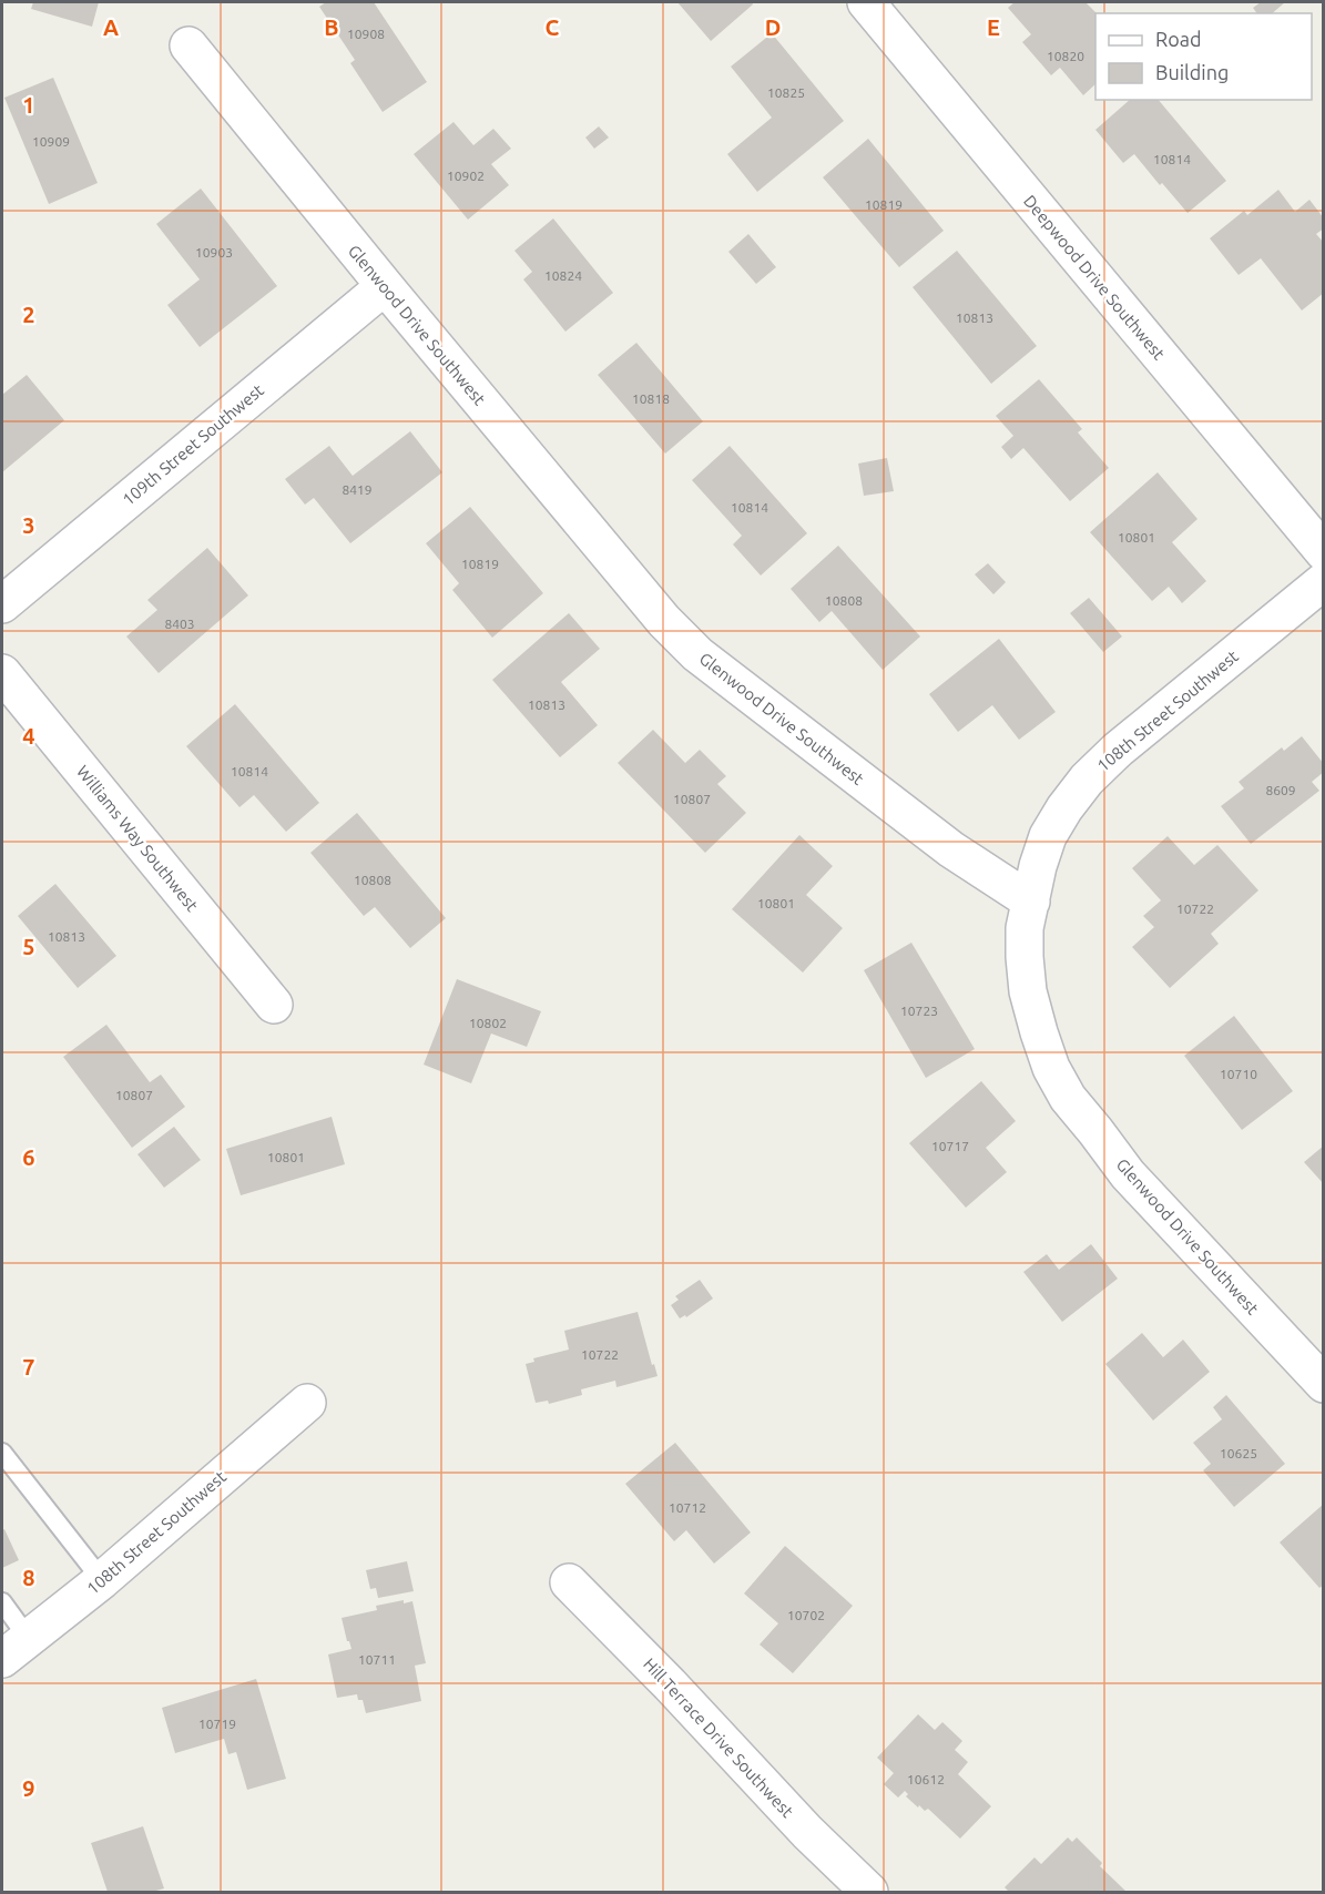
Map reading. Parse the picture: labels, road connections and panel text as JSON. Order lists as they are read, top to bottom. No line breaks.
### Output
{"streets":{"street":["Deepwood Drive Southwest","Glenwood Drive Southwest","109th Street Southwest","108th Street Southwest","Williams Way Southwest","Hill Terrace Drive Southwest"]},"crossings":[["Glenwood Drive Southwest","109th Street Southwest"],["Glenwood Drive Southwest","108th Street Southwest"]],"house_numbers":["10908","10820","10825","10909","10814","10902","10819","10903","10824","10813","10818","8419","10814","10801","10819","10808","8403","10813","10814","8609","10807","10808","10801","10722","10813","10723","10802","10710","10807","10717","10801","10722","10625","10712","10702","10711","10719","10612"],"legend":["Road","Building"],"grid":{"columns":["A","B","C","D","E"],"rows":["1","2","3","4","5","6","7","8","9"]}}
